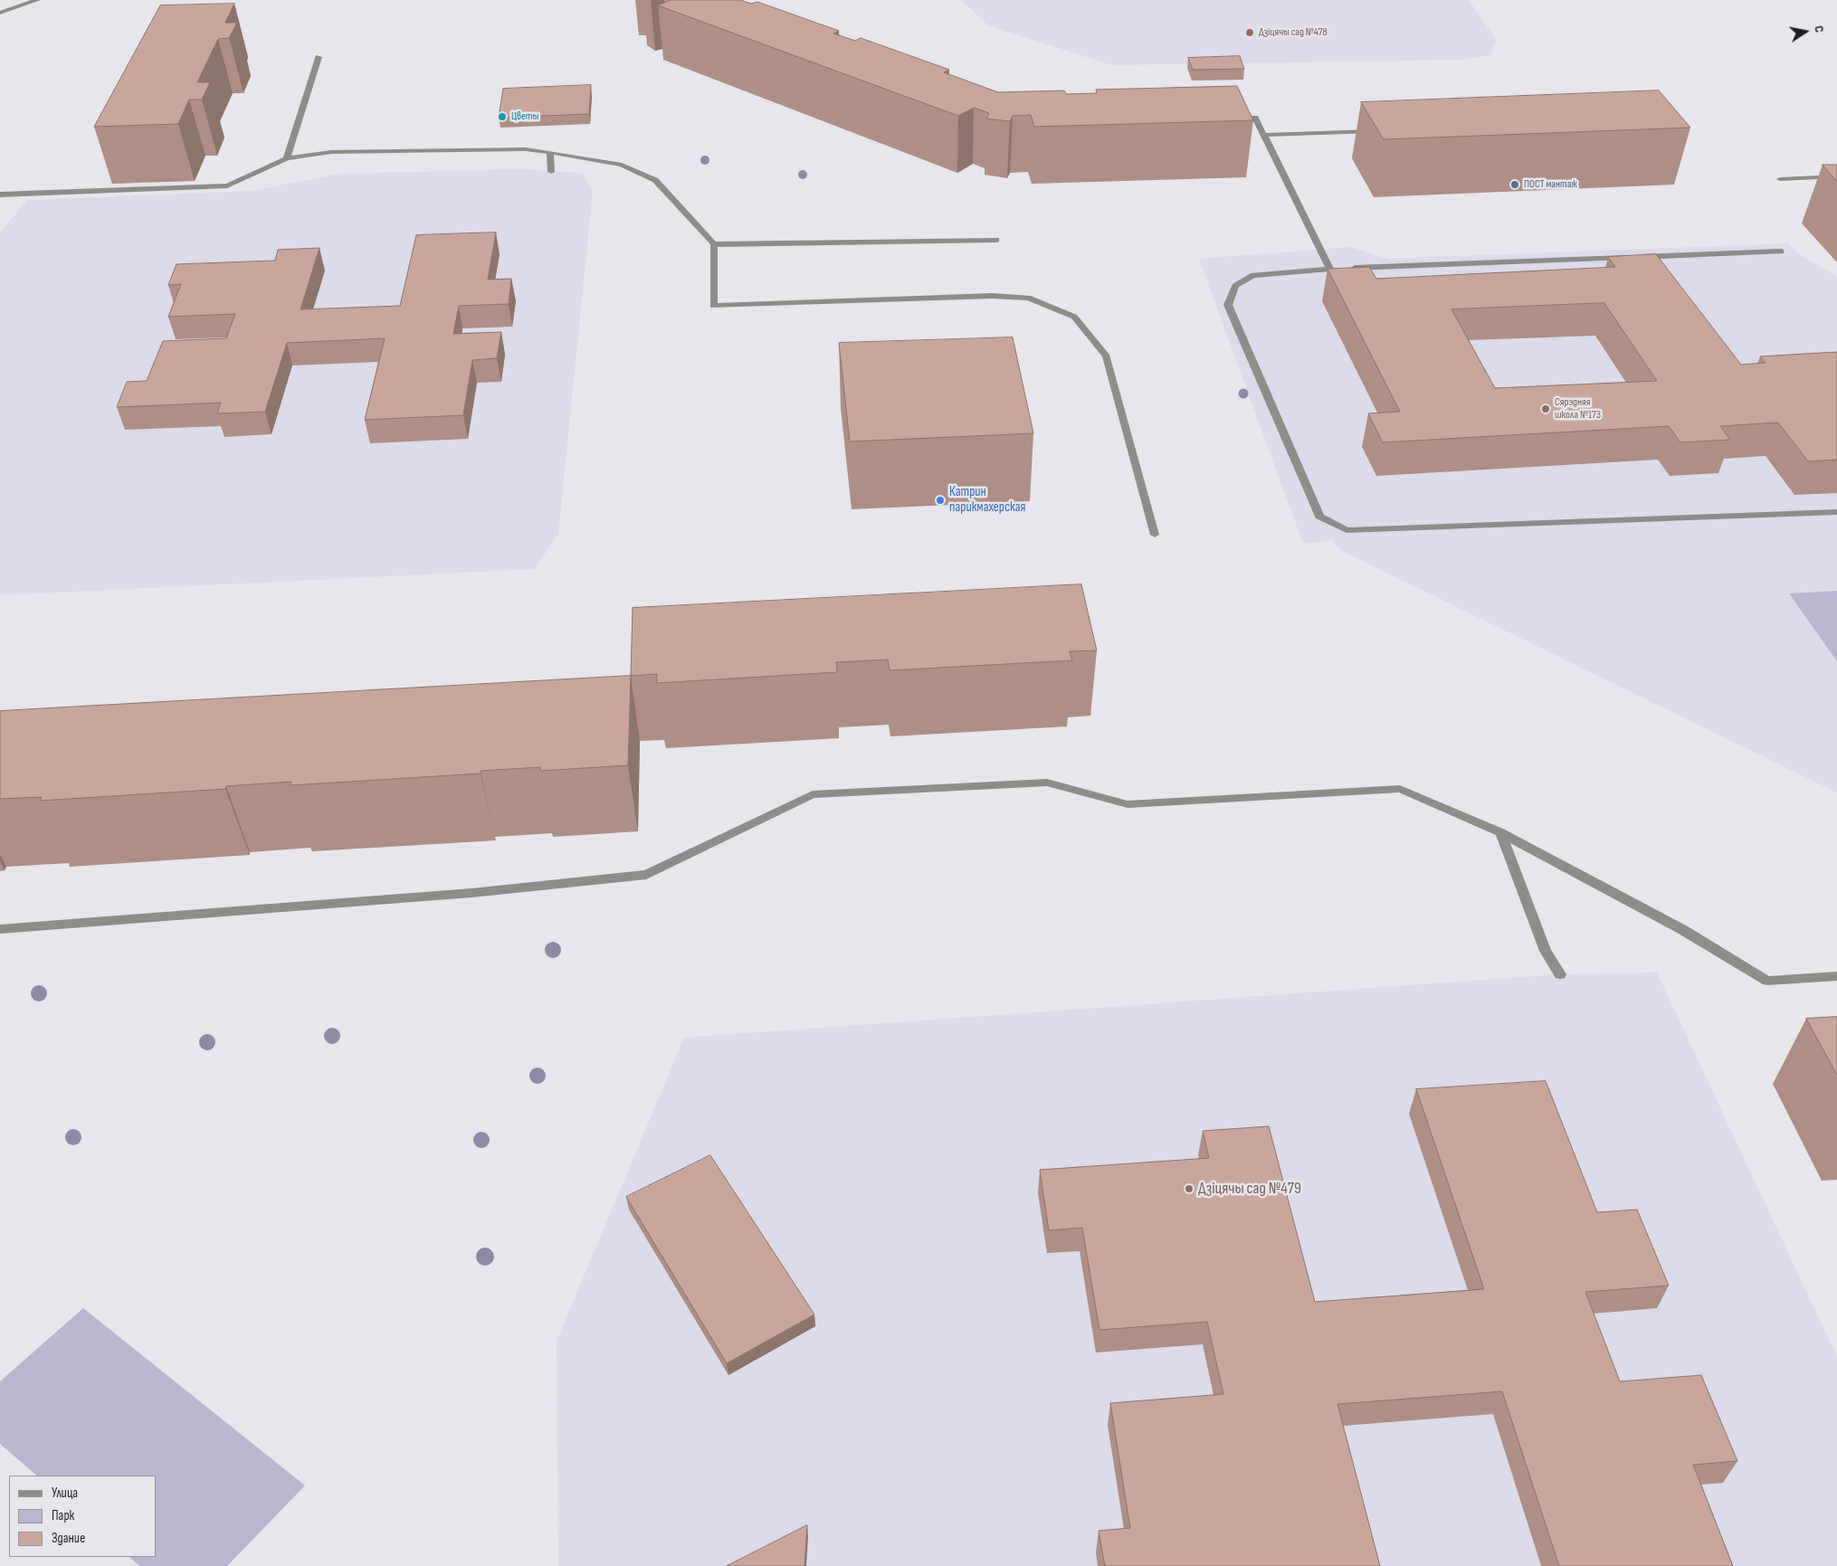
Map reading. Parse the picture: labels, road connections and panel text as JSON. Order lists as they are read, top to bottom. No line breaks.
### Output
{"places":["Дзіцячы сад №478","Цветы","ПОСТ мантаж","Сярэдняя школа №173","Катрин парикмахерская","Дзіцячы сад №479"],"legend":["Улица","Парк","Здание"],"north":"right"}
